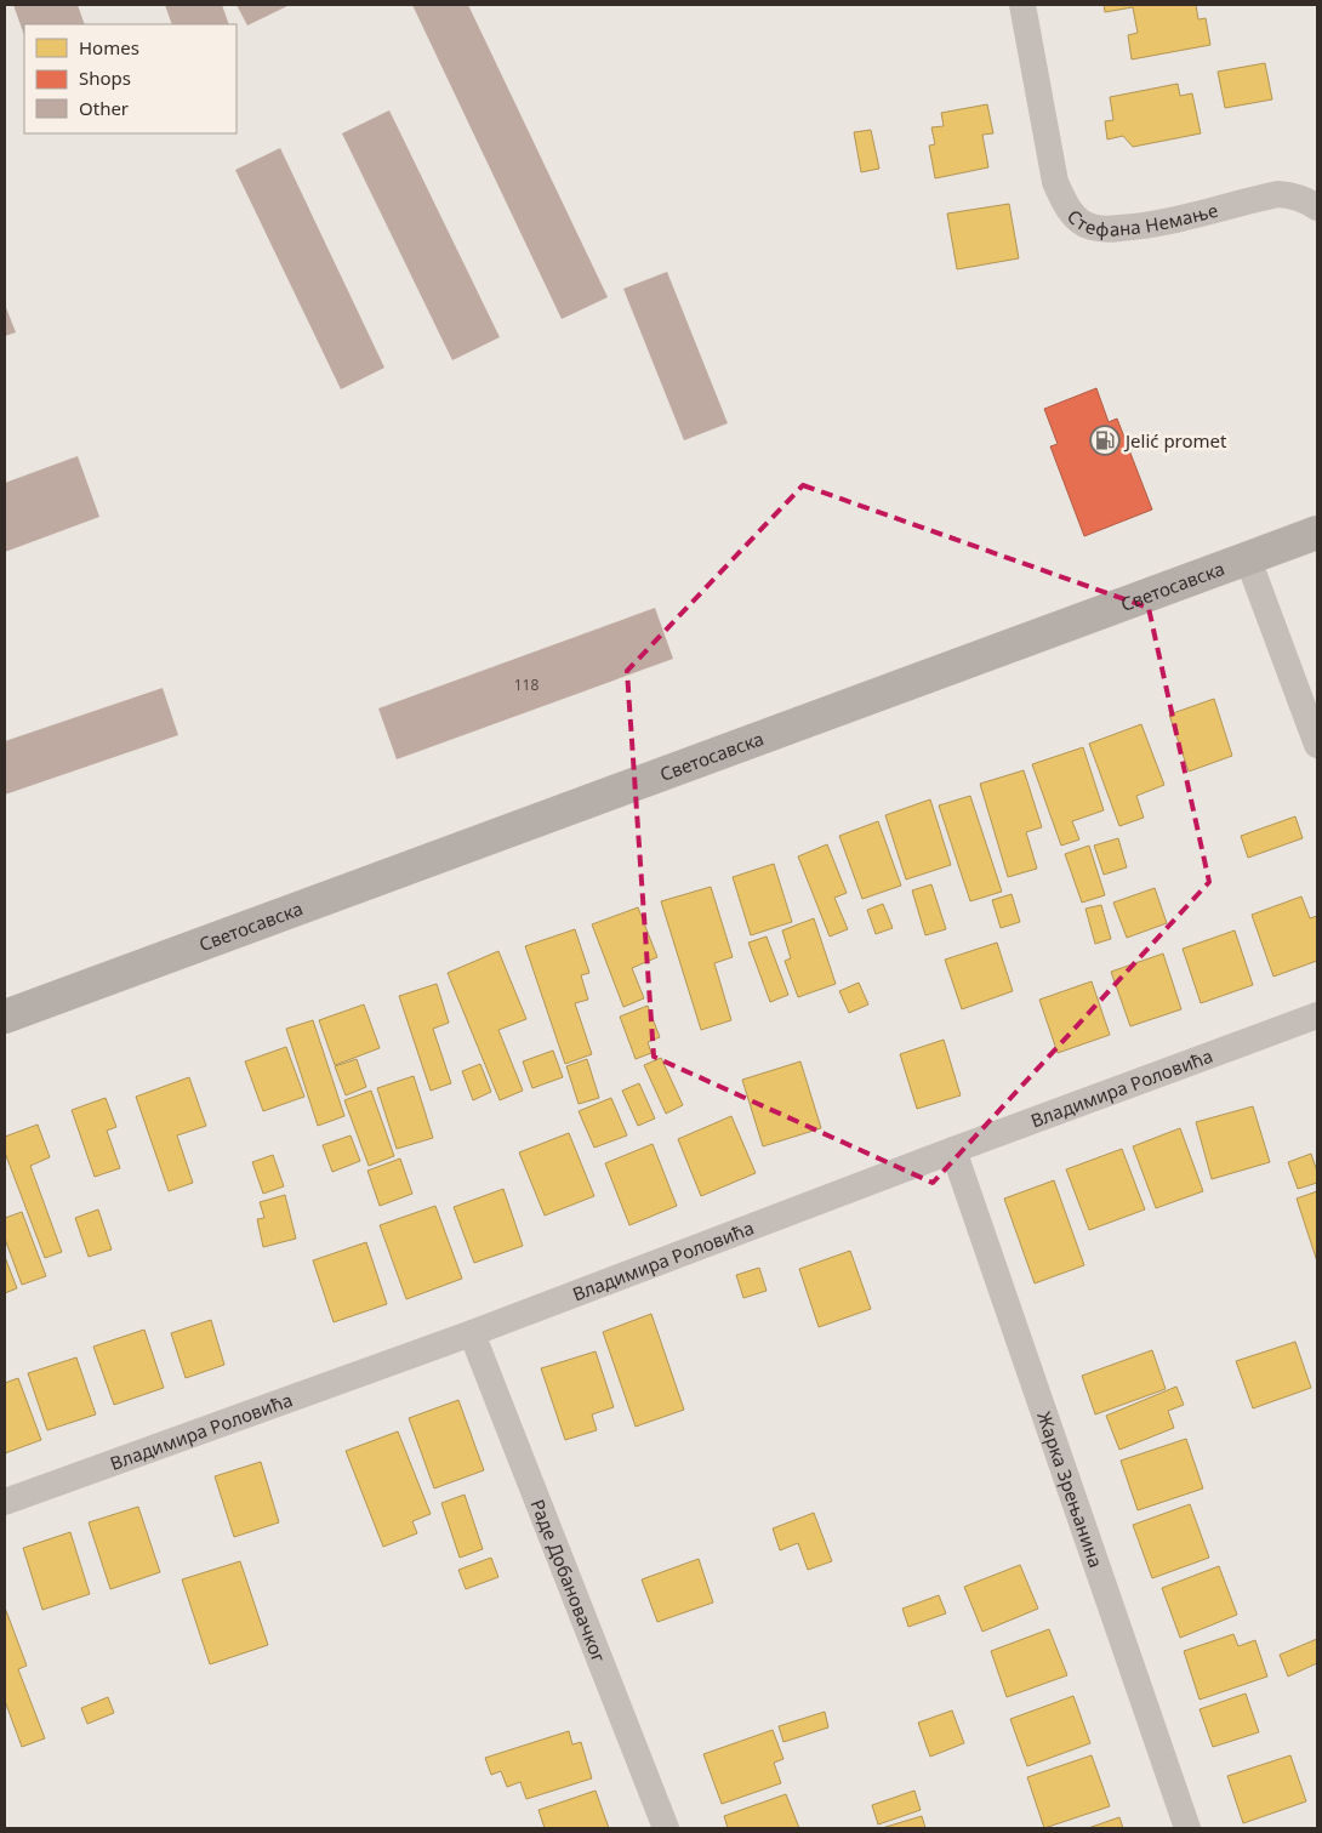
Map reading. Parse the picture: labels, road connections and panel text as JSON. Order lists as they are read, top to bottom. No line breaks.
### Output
{"streets":{"main road":["Светосавска"],"street":["Стефана Немање","Владимира Роловића","Жарка Зрењанина","Раде Добановачког"]},"crossings":[["Владимира Роловића","Жарка Зрењанина"],["Владимира Роловића","Раде Добановачког"]],"places":{"fuel station":["Jelić promet"]},"house_numbers":["118"],"legend":["Homes","Shops","Other"]}
